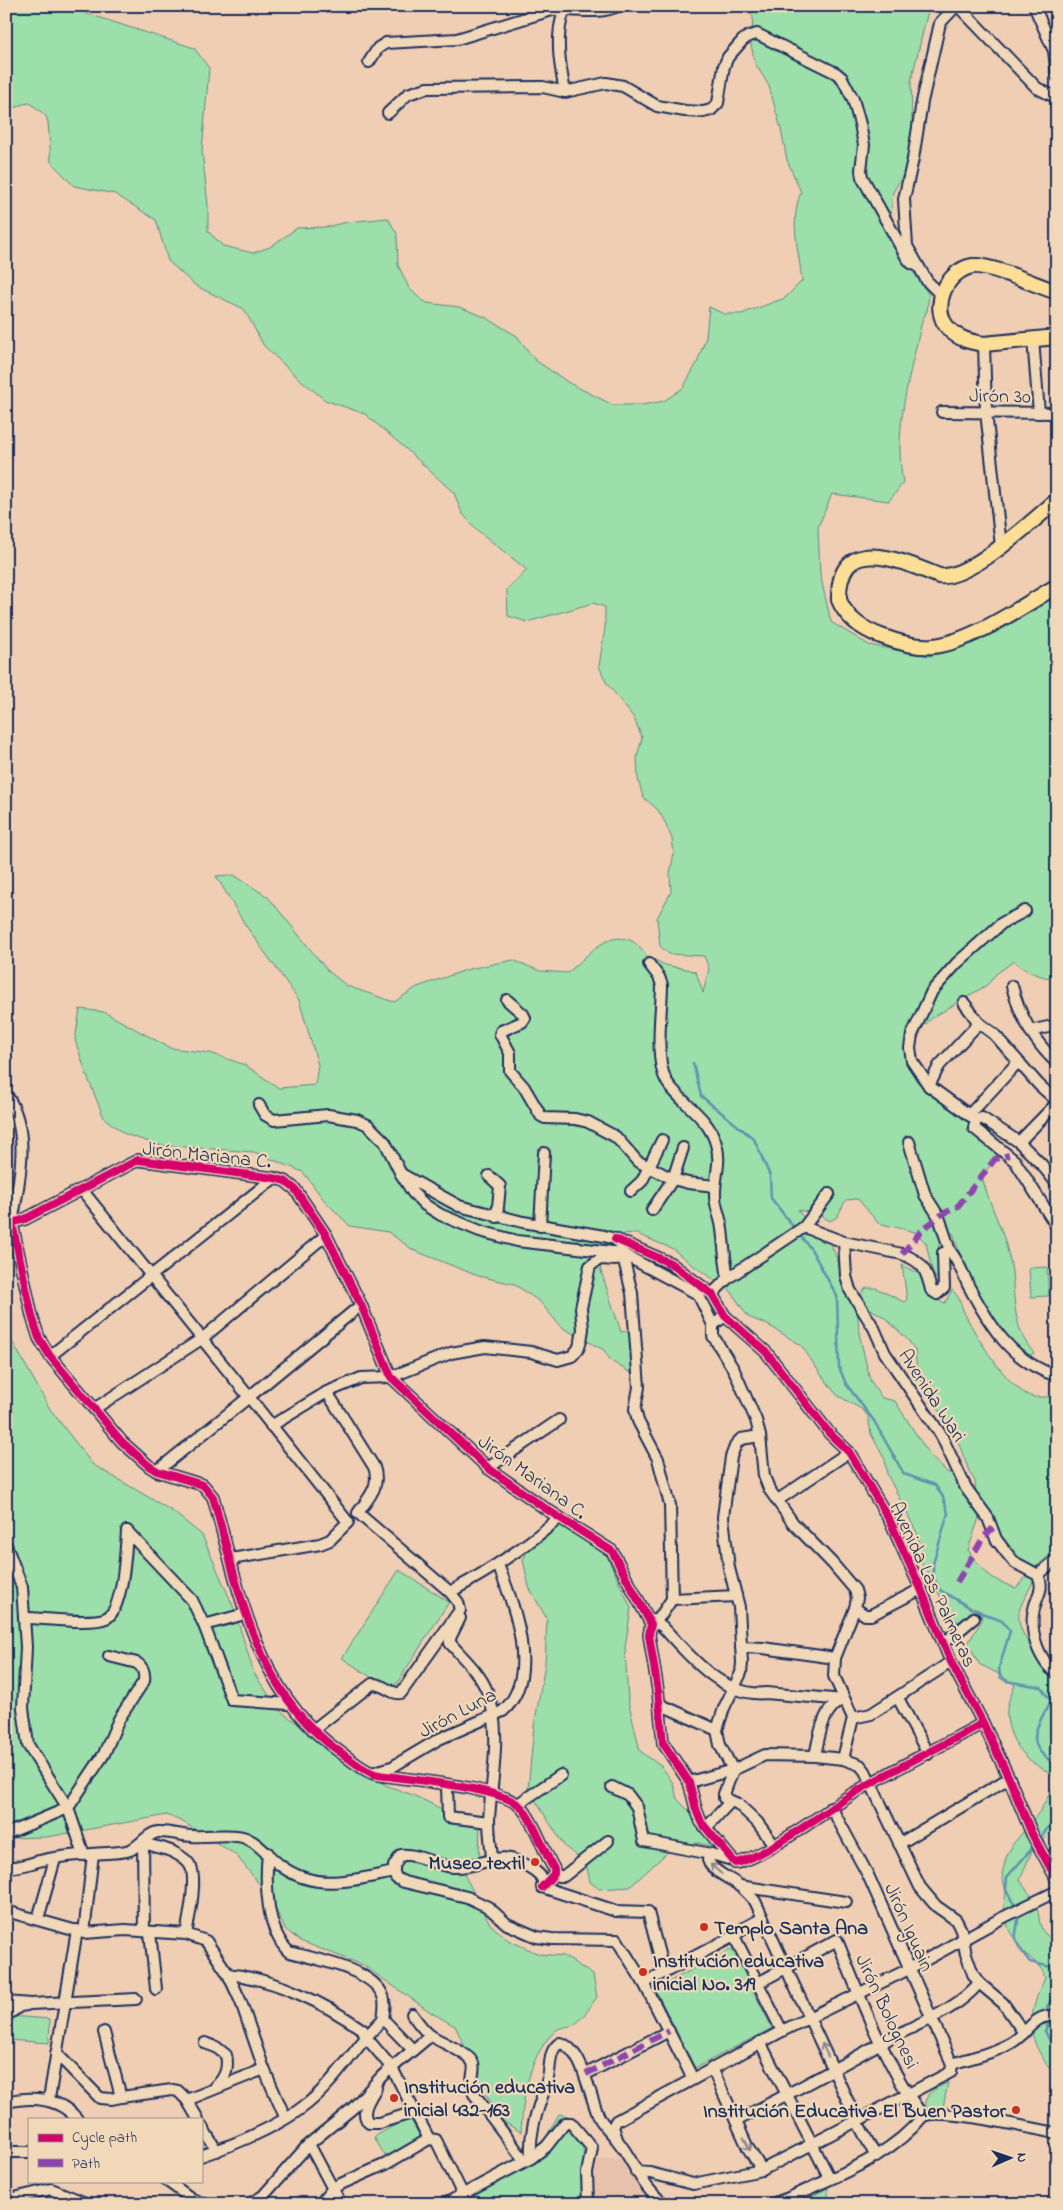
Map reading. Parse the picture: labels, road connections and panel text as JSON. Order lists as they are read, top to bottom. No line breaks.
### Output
{"streets":{"street":["Jirón 30","Jirón Mariana C.","Avenida Wari","Avenida Las Palmeras","Jirón Luna","Jirón Iguain","Jirón Bolognesi"]},"places":["Museo textil","Templo Santa Ana","Institución educativa inicial No. 319","Institución educativa inicial 432-163","Institución Educativa El Buen Pastor"],"legend":["Cycle path","Path"],"north":"right"}
